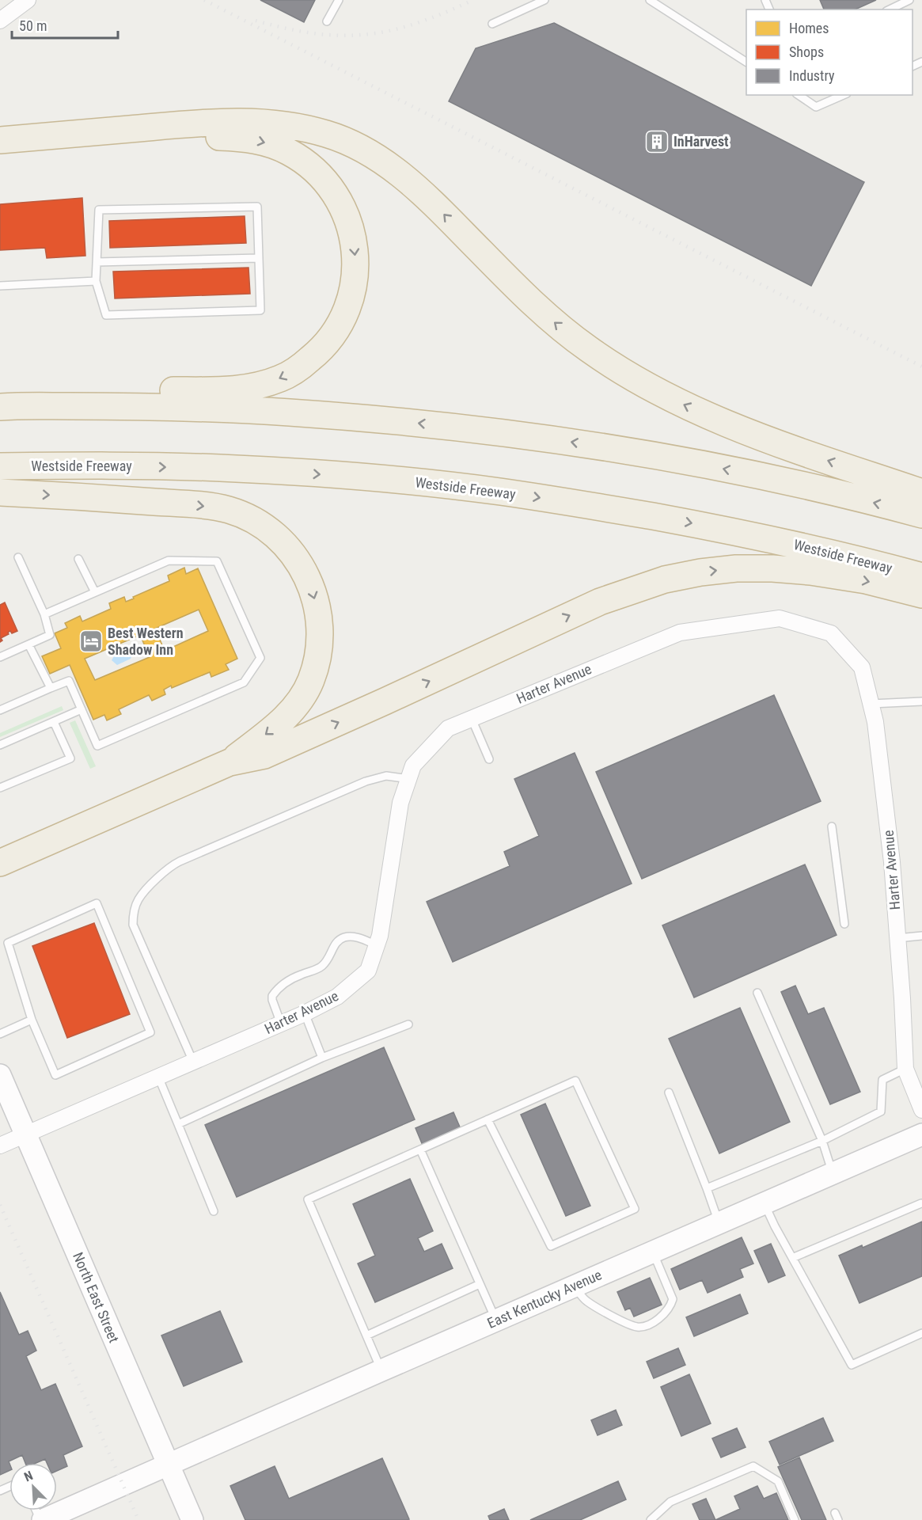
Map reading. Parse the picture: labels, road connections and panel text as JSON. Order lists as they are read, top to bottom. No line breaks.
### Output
{"streets":{"highway":["Westside Freeway"],"street":["Harter Avenue","North East Street","East Kentucky Avenue"]},"crossings":[["Harter Avenue","North East Street"],["North East Street","East Kentucky Avenue"]],"places":{"building":["InHarvest"],"hotel":["Best Western Shadow Inn"]},"legend":["Homes","Shops","Industry"],"scale_bar":"50 m","north":"top left"}
